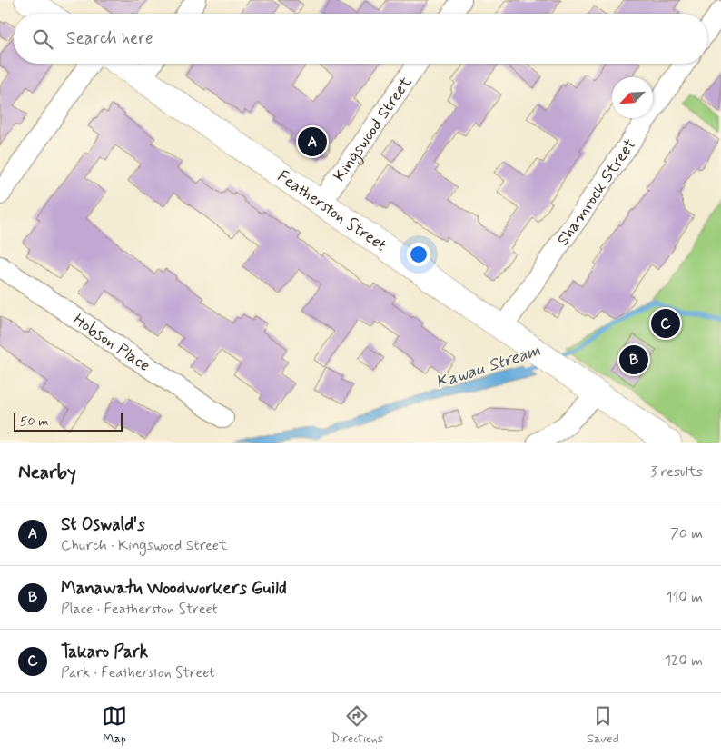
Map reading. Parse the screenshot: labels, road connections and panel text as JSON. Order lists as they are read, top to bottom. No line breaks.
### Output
{"streets":{"main road":["Featherston Street"],"street":["Kingswood Street","Shamrock Street","Hobson Place"]},"crossings":[["Kingswood Street","Featherston Street"],["Shamrock Street","Featherston Street"]],"water":["Kawau Stream"],"scale_bar":"50 m","north":"bottom left","page":{"search":"Search here","pins":["A","C","B"],"scale":"50 m","heading":["Nearby","3 results"],"list":[{"mark":"A","name":"St Oswald's","note":"Church · Kingswood Street","value":"70 m"},{"mark":"B","name":"Manawatu Woodworkers Guild","note":"Place · Featherston Street","value":"110 m"},{"mark":"C","name":"Takaro Park","note":"Park · Featherston Street","value":"120 m"}],"nav":["Map","Directions","Saved"]}}
